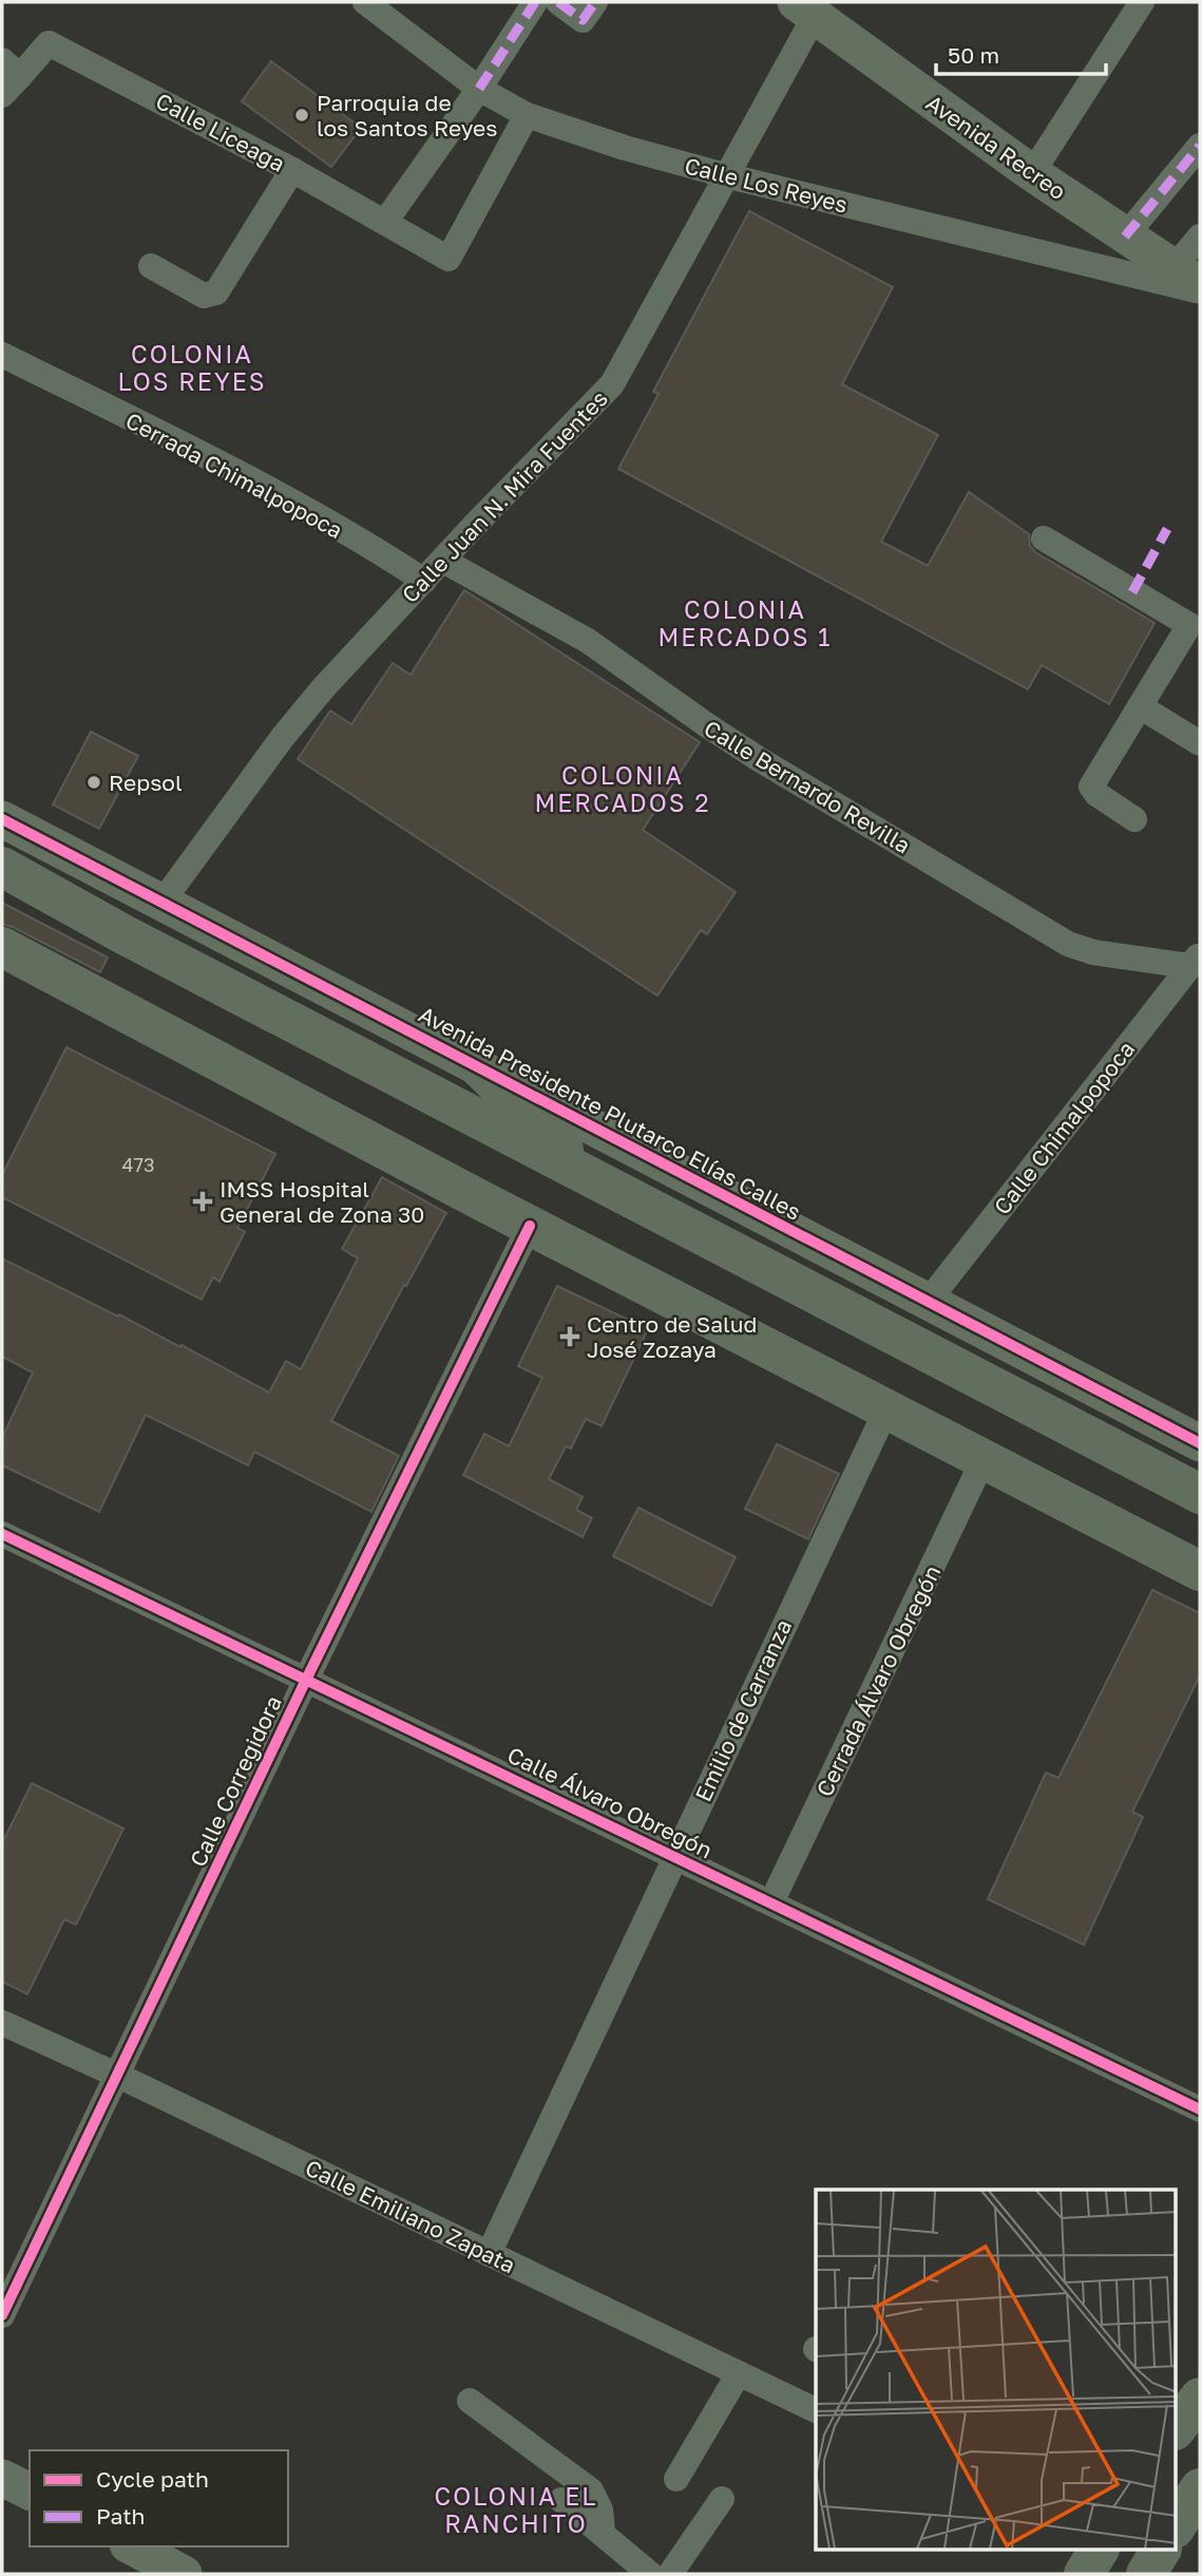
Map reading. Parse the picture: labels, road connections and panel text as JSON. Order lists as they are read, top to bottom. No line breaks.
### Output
{"streets":{"street":["Calle Liceaga","Avenida Recreo","Calle Los Reyes","Cerrada Chimalpopoca","Calle Juan N. Mira Fuentes","Calle Bernardo Revilla","Avenida Presidente Plutarco Elías Calles","Calle Chimalpopoca","Cerrada Álvaro Obregón","Emilio de Carranza","Calle Corregidora","Calle Álvaro Obregón","Calle Emiliano Zapata"]},"crossings":[["Calle Liceaga","Calle Los Reyes"],["Avenida Recreo","Calle Los Reyes"],["Avenida Recreo","Calle Juan N. Mira Fuentes"],["Calle Los Reyes","Calle Juan N. Mira Fuentes"],["Cerrada Chimalpopoca","Calle Juan N. Mira Fuentes"],["Calle Juan N. Mira Fuentes","Calle Bernardo Revilla"],["Calle Juan N. Mira Fuentes","Avenida Presidente Plutarco Elías Calles"],["Calle Bernardo Revilla","Calle Chimalpopoca"],["Avenida Presidente Plutarco Elías Calles","Calle Chimalpopoca"],["Cerrada Álvaro Obregón","Calle Álvaro Obregón"],["Emilio de Carranza","Calle Álvaro Obregón"],["Emilio de Carranza","Calle Emiliano Zapata"],["Calle Corregidora","Calle Álvaro Obregón"],["Calle Corregidora","Calle Emiliano Zapata"]],"districts":["COLONIA LOS REYES","COLONIA MERCADOS 1","COLONIA MERCADOS 2","COLONIA EL RANCHITO"],"places":{"other":["Parroquia de los Santos Reyes","Repsol"],"health":["IMSS Hospital General de Zona 30","Centro de Salud José Zozaya"]},"house_numbers":["473"],"legend":["Cycle path","Path"],"scale_bar":"50 m"}
